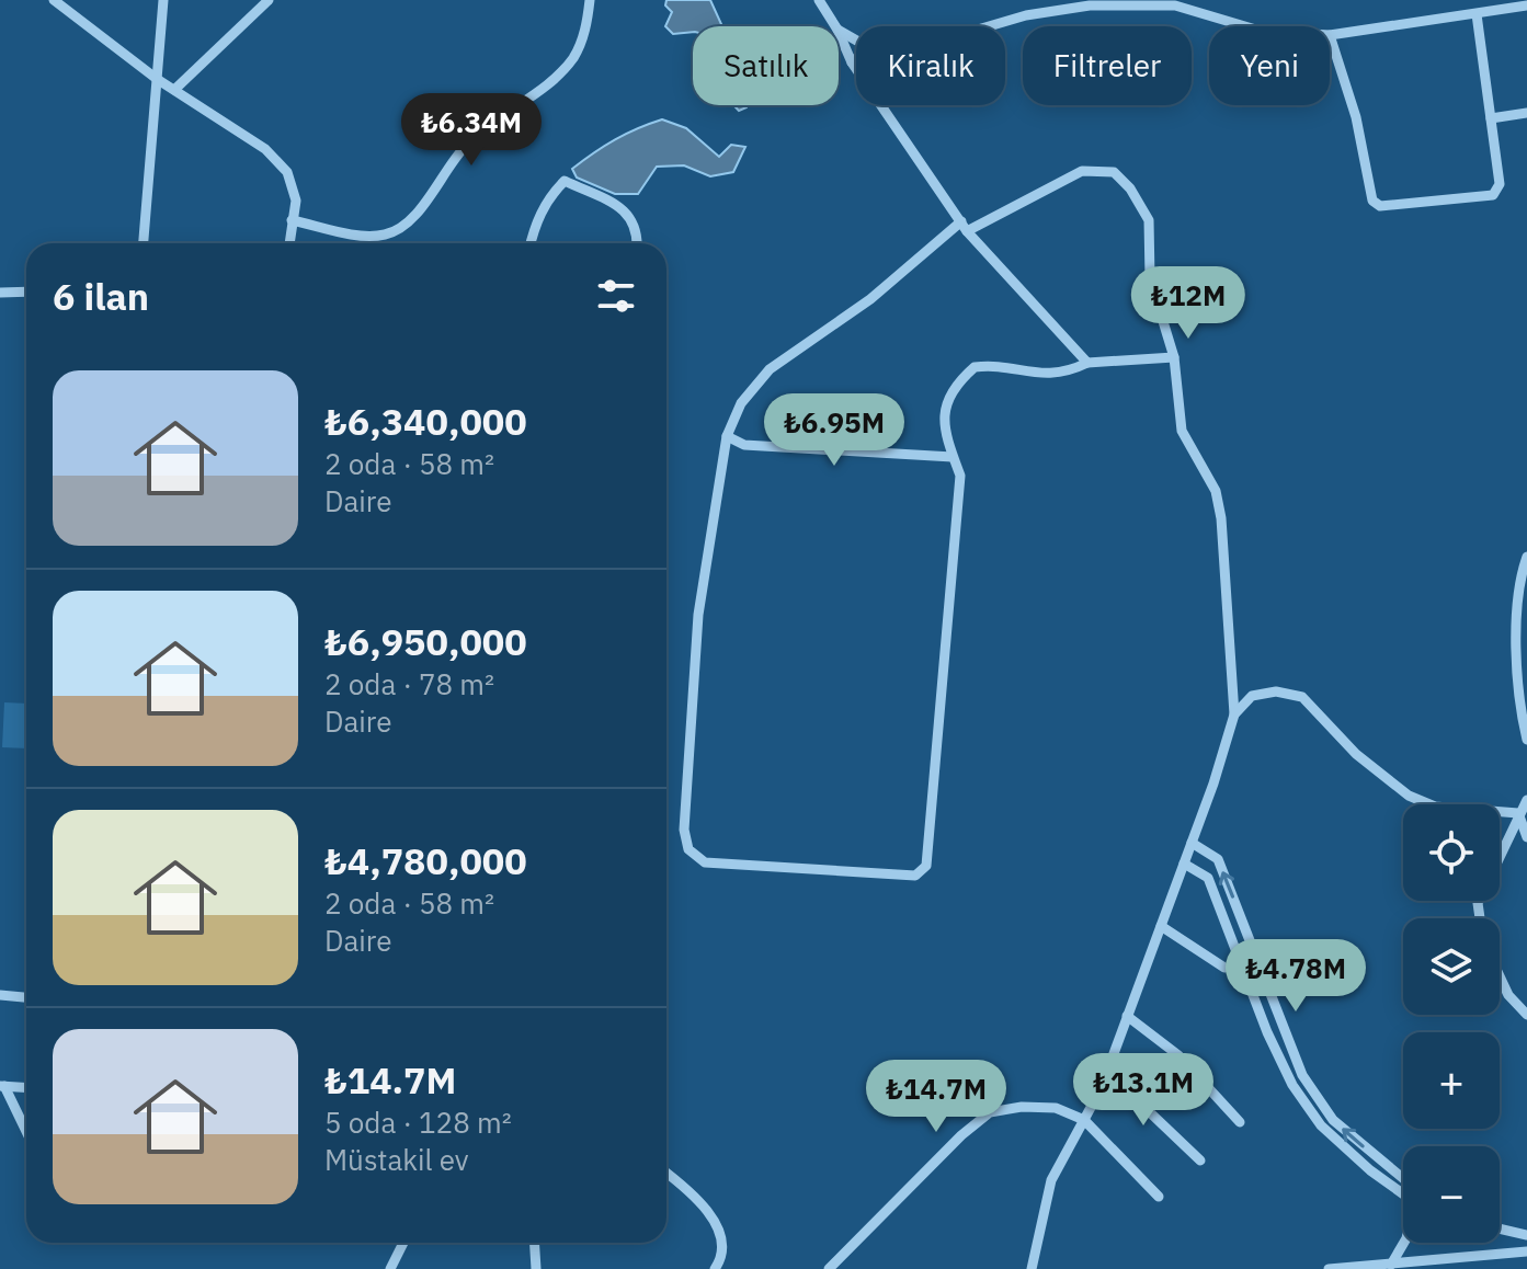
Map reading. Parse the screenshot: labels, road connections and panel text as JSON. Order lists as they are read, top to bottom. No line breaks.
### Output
{"page":{"chip":["Satılık","Kiralık","Filtreler","Yeni"],"price":["₺6.34M","₺12M","₺6.95M","₺4.78M","₺13.1M","₺14.7M"],"heading":"6 ilan","list":[{"name":"₺6,340,000","note":"2 oda · 58 m² · Daire"},{"name":"₺6,950,000","note":"2 oda · 78 m² · Daire"},{"name":"₺4,780,000","note":"2 oda · 58 m² · Daire"},{"name":"₺14.7M","note":"5 oda · 128 m² · Müstakil ev"}],"map_buttons":["+","−"]}}
